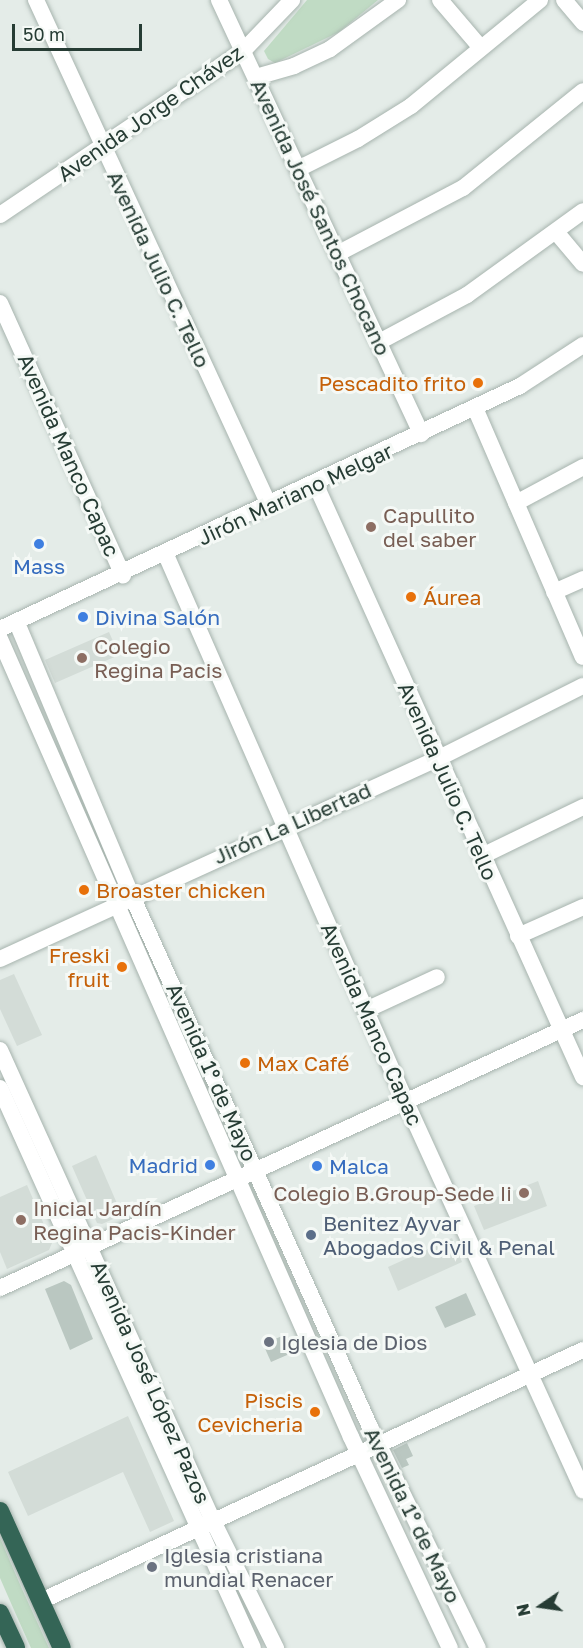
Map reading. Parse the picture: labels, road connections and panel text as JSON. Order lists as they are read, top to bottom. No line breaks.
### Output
{"streets":{"street":["Avenida Jorge Chávez","Avenida José Santos Chocano","Avenida Julio C. Tello","Avenida Manco Capac","Jirón Mariano Melgar","Jirón La Libertad","Avenida 1º de Mayo","Avenida José López Pazos"]},"crossings":[["Avenida Jorge Chávez","Avenida José Santos Chocano"],["Avenida Jorge Chávez","Avenida Julio C. Tello"],["Avenida José Santos Chocano","Jirón Mariano Melgar"],["Avenida Julio C. Tello","Jirón Mariano Melgar"],["Avenida Julio C. Tello","Jirón La Libertad"],["Avenida Manco Capac","Jirón Mariano Melgar"],["Avenida Manco Capac","Jirón La Libertad"],["Jirón Mariano Melgar","Avenida 1º de Mayo"],["Jirón La Libertad","Avenida 1º de Mayo"]],"places":["Pescadito frito","Capullito del saber","Mass","Áurea","Divina Salón","Colegio Regina Pacis","Broaster chicken","Freski fruit","Max Café","Madrid","Malca","Colegio B.Group-Sede Ii","Inicial Jardín Regina Pacis-Kinder","Benitez Ayvar Abogados Civil & Penal","Iglesia de Dios","Piscis Cevicheria","Iglesia cristiana mundial Renacer"],"scale_bar":"50 m","north":"left"}
